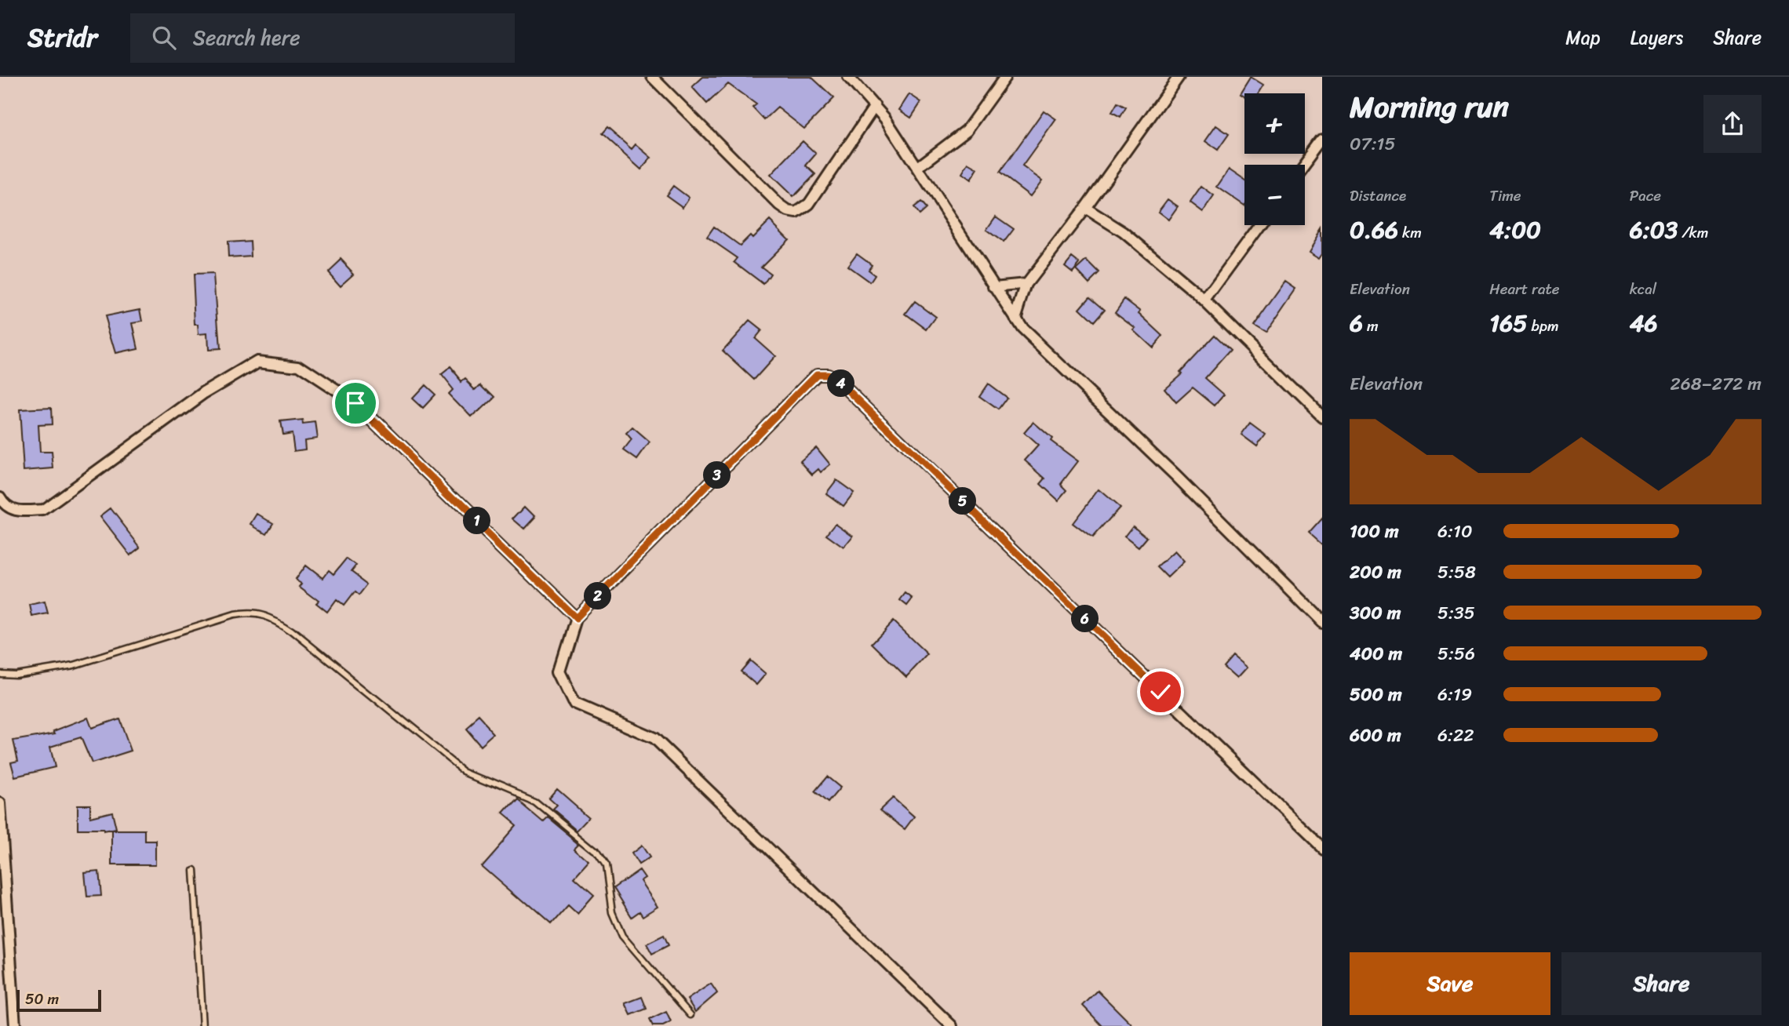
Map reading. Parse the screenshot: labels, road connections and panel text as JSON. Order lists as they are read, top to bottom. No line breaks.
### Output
{"scale_bar":"50 m","page":{"header":"Stridr","search":"Search here","nav":["Map","Layers","Share"],"heading":["Morning run","07:15"],"map_buttons":["+","−"],"stats":[["Distance","0.66 km"],["Time","4:00"],["Pace","6:03 /km"],["Elevation","6 m"],["Heart rate","165 bpm"],["kcal","46"]],"chart":["Elevation","268–272 m"],"pins":["4","3","5","1","2","6"],"list":[{"name":"100 m","note":"6:10"},{"name":"200 m","note":"5:58"},{"name":"300 m","note":"5:35"},{"name":"400 m","note":"5:56"},{"name":"500 m","note":"6:19"},{"name":"600 m","note":"6:22"}],"buttons":["Save","Share"],"scale":"50 m"}}
